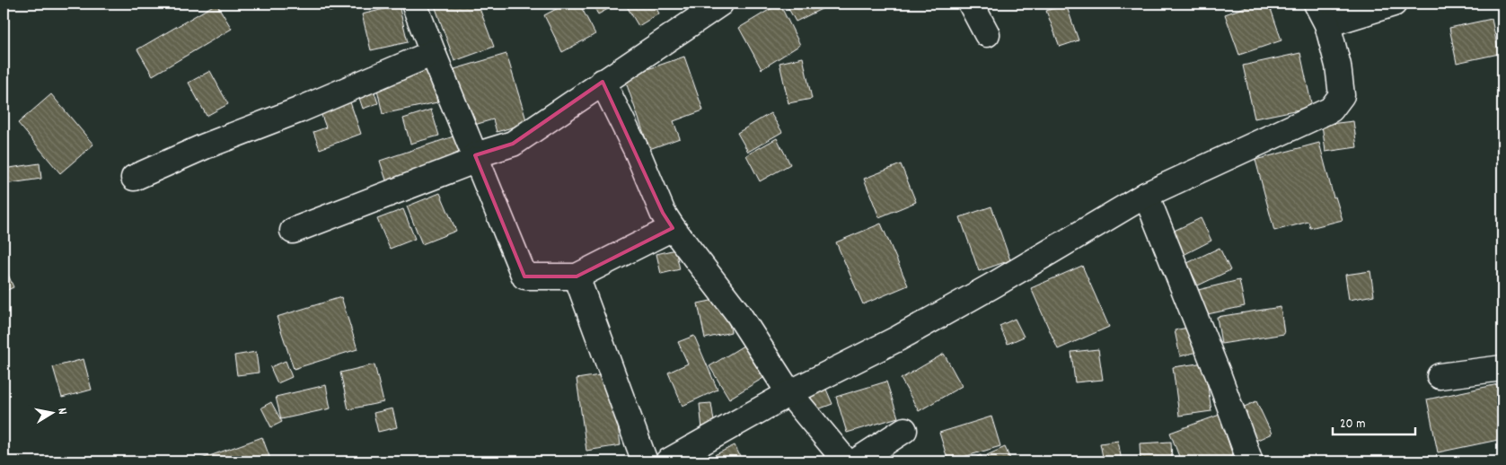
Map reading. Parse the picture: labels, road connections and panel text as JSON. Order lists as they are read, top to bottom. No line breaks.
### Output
{"scale_bar":"20 m","north":"right"}
